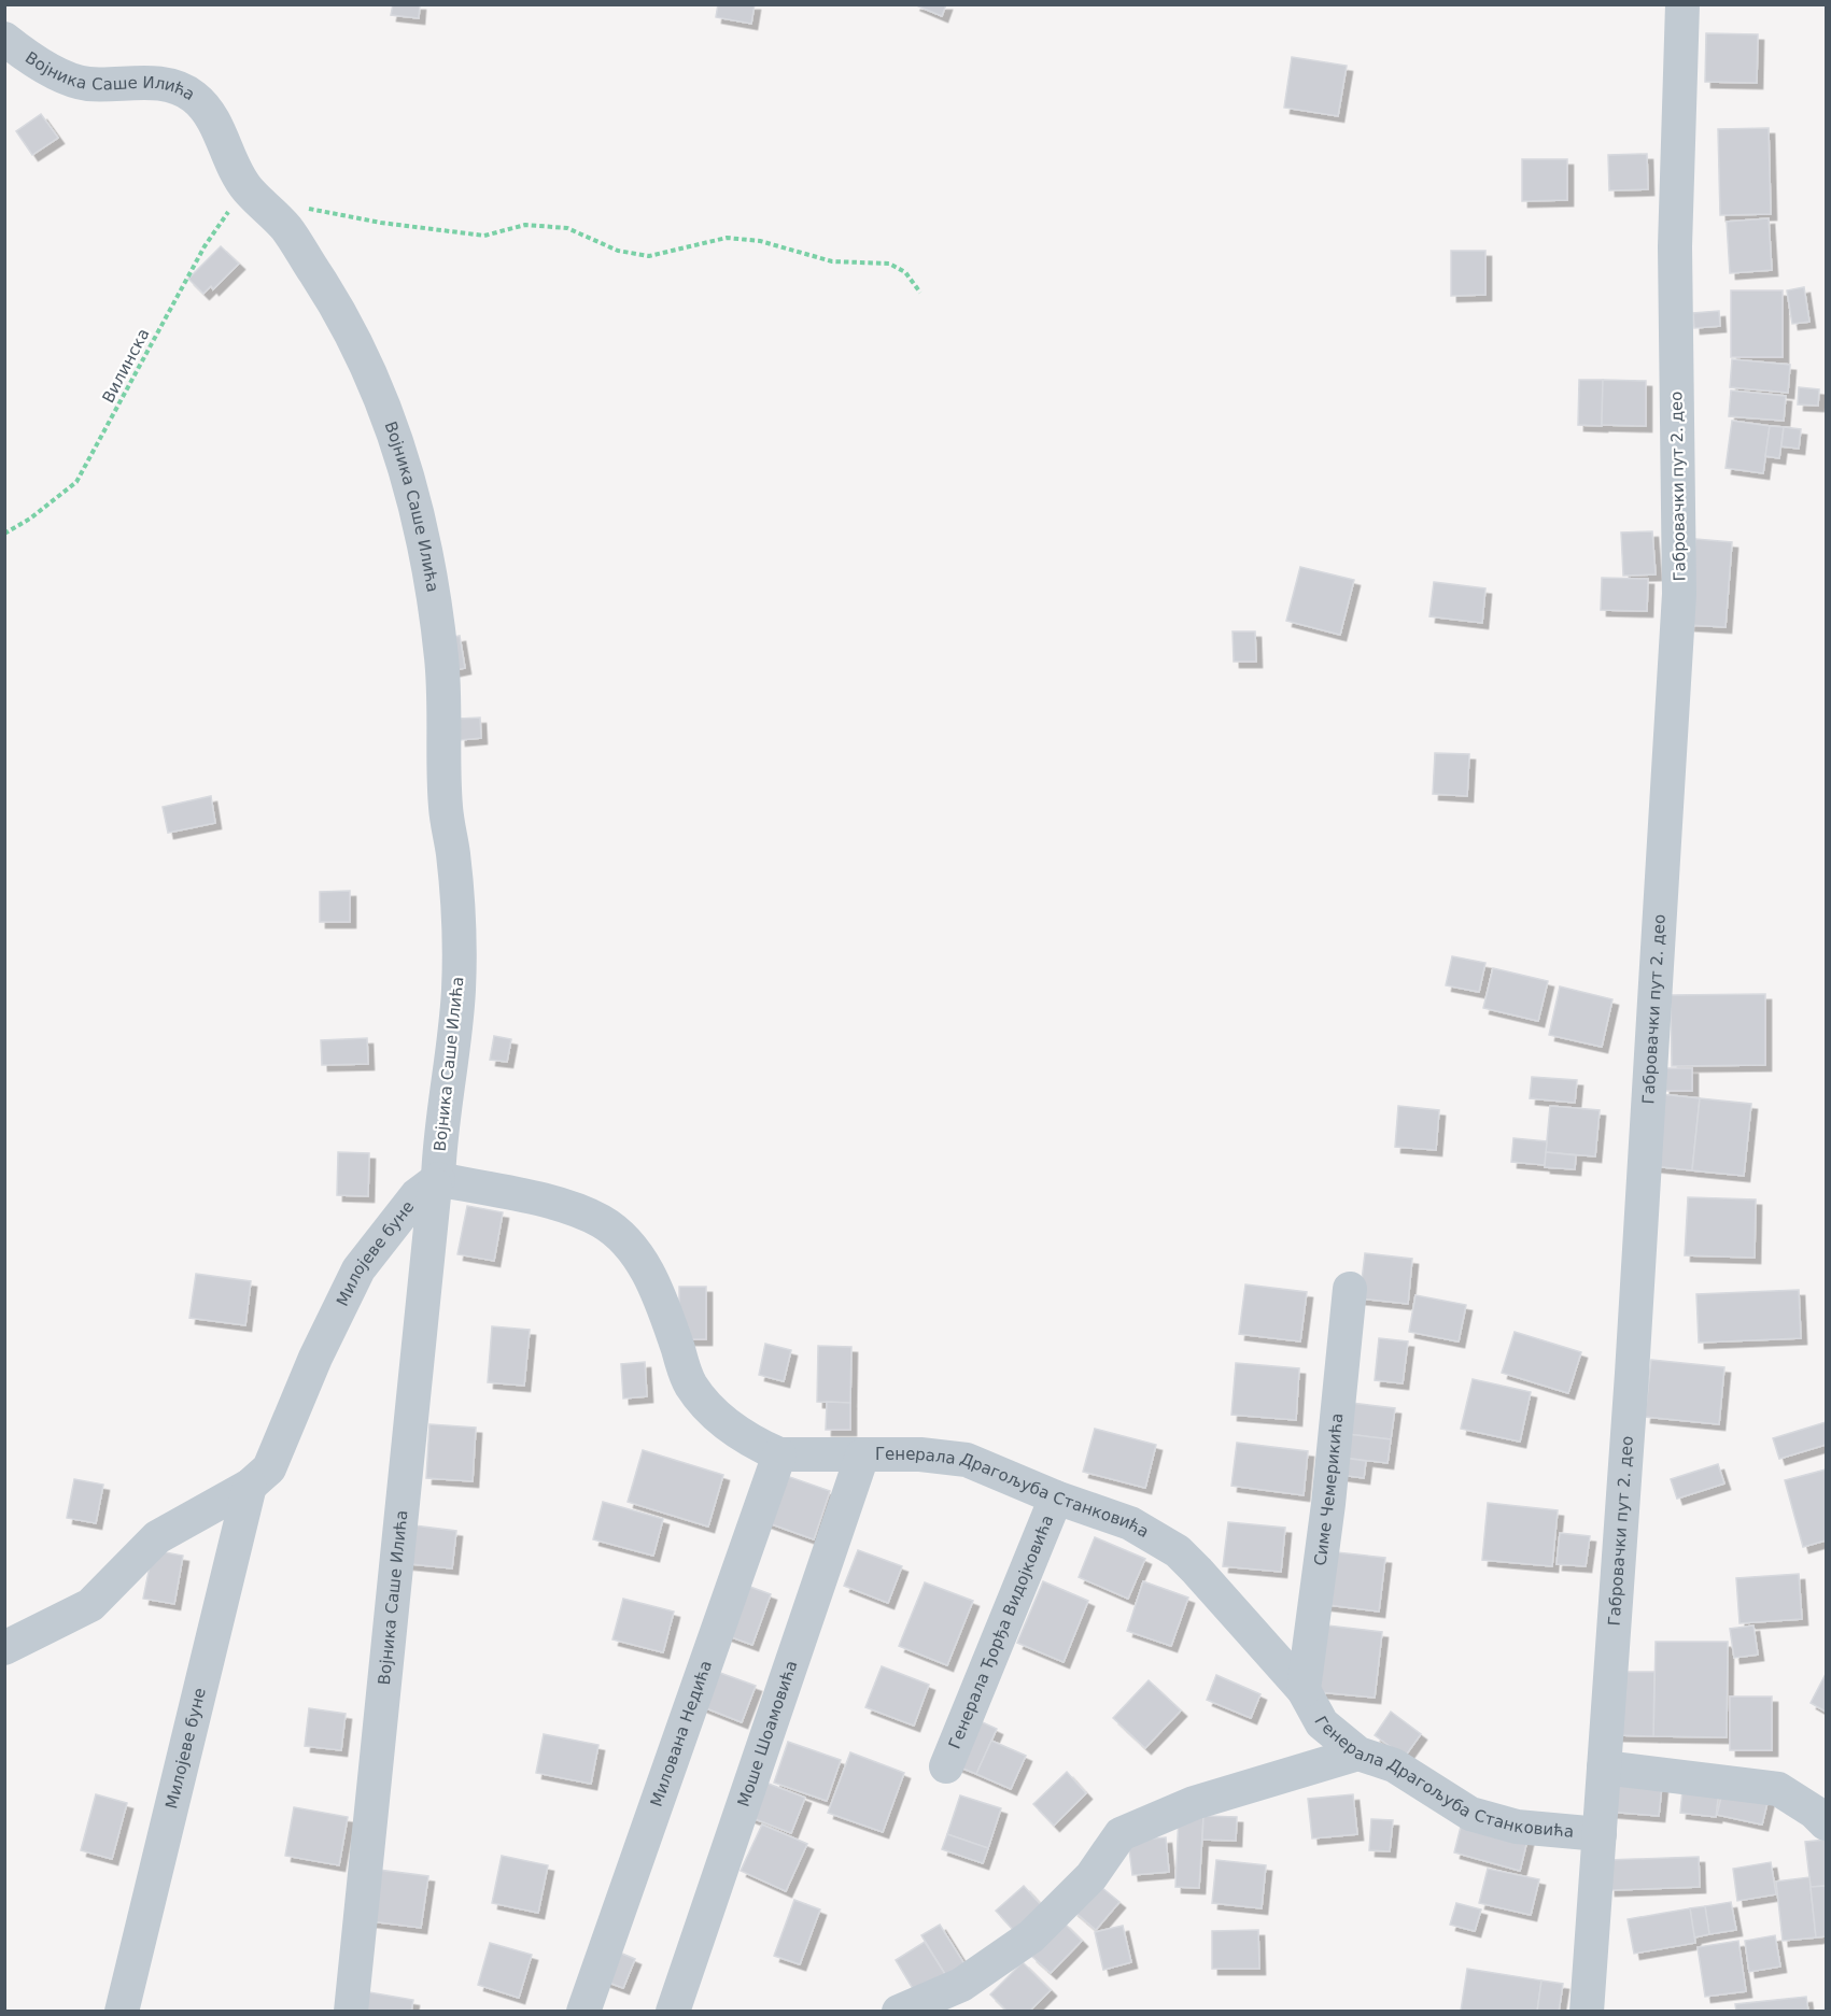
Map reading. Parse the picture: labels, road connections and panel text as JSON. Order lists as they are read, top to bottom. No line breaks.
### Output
{"streets":{"street":["Војника Саше Илића","Габровачки пут 2. део","Милојеве буне","Симе Чемерикића","Генерала Драгољуба Станковића","Генерала Ђорђа Видојковића","Милована Недића","Моше Шоамовића"],"path":["Вилинска"]},"crossings":[["Војника Саше Илића","Вилинска"],["Војника Саше Илића","Милојеве буне"],["Војника Саше Илића","Генерала Драгољуба Станковића"],["Габровачки пут 2. део","Генерала Драгољуба Станковића"],["Милојеве буне","Генерала Драгољуба Станковића"],["Симе Чемерикића","Генерала Драгољуба Станковића"],["Генерала Драгољуба Станковића","Генерала Ђорђа Видојковића"],["Генерала Драгољуба Станковића","Милована Недића"],["Генерала Драгољуба Станковића","Моше Шоамовића"]]}
